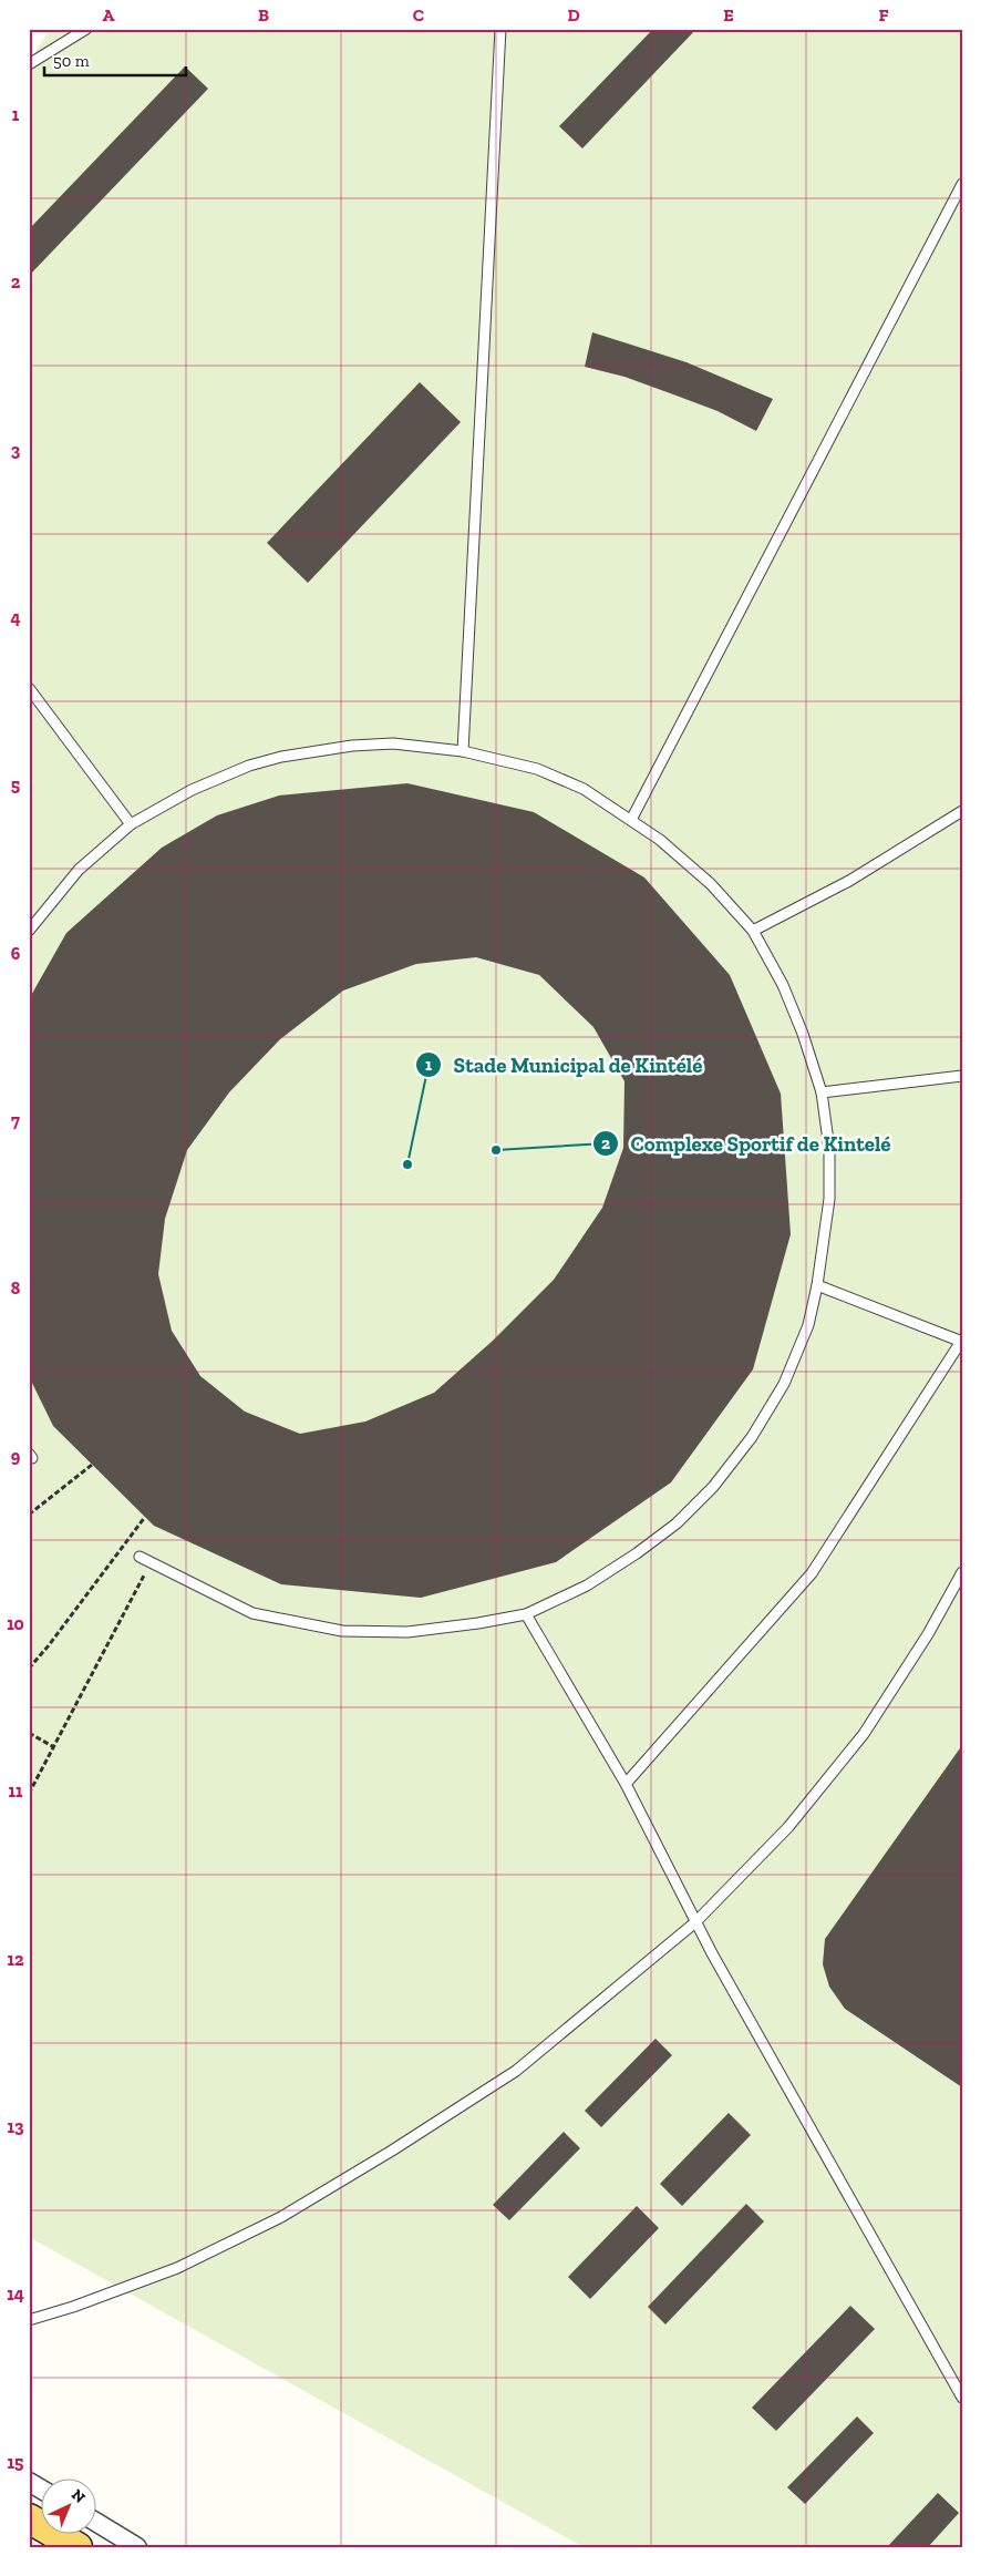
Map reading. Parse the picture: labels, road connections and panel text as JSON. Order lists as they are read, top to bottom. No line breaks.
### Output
{"places":["Complexe Sportif de Kintelé","Stade Municipal de Kintélé"],"scale_bar":"50 m","north":"top right","grid":{"columns":["A","B","C","D","E","F"],"rows":["1","2","3","4","5","6","7","8","9","10","11","12","13","14","15"]}}
